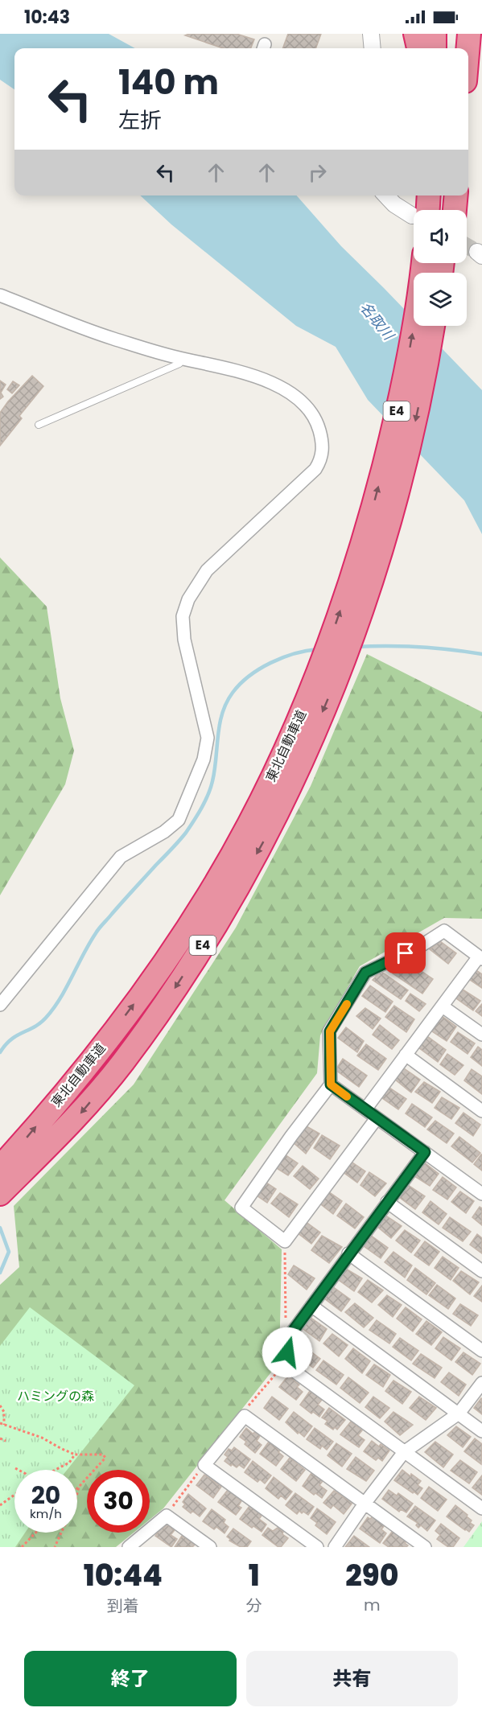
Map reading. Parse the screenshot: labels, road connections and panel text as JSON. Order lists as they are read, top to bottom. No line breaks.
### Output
{"streets":{"highway":["E4","東北自動車道"]},"water":["名取川"],"parks":["ハミングの森"],"page":{"status":"10:43","turn":["140 m","左折"],"speed":"20 km/h","limit":"30","eta":["10:44","到着","1","分","290","m"],"buttons":["終了","共有"]}}
